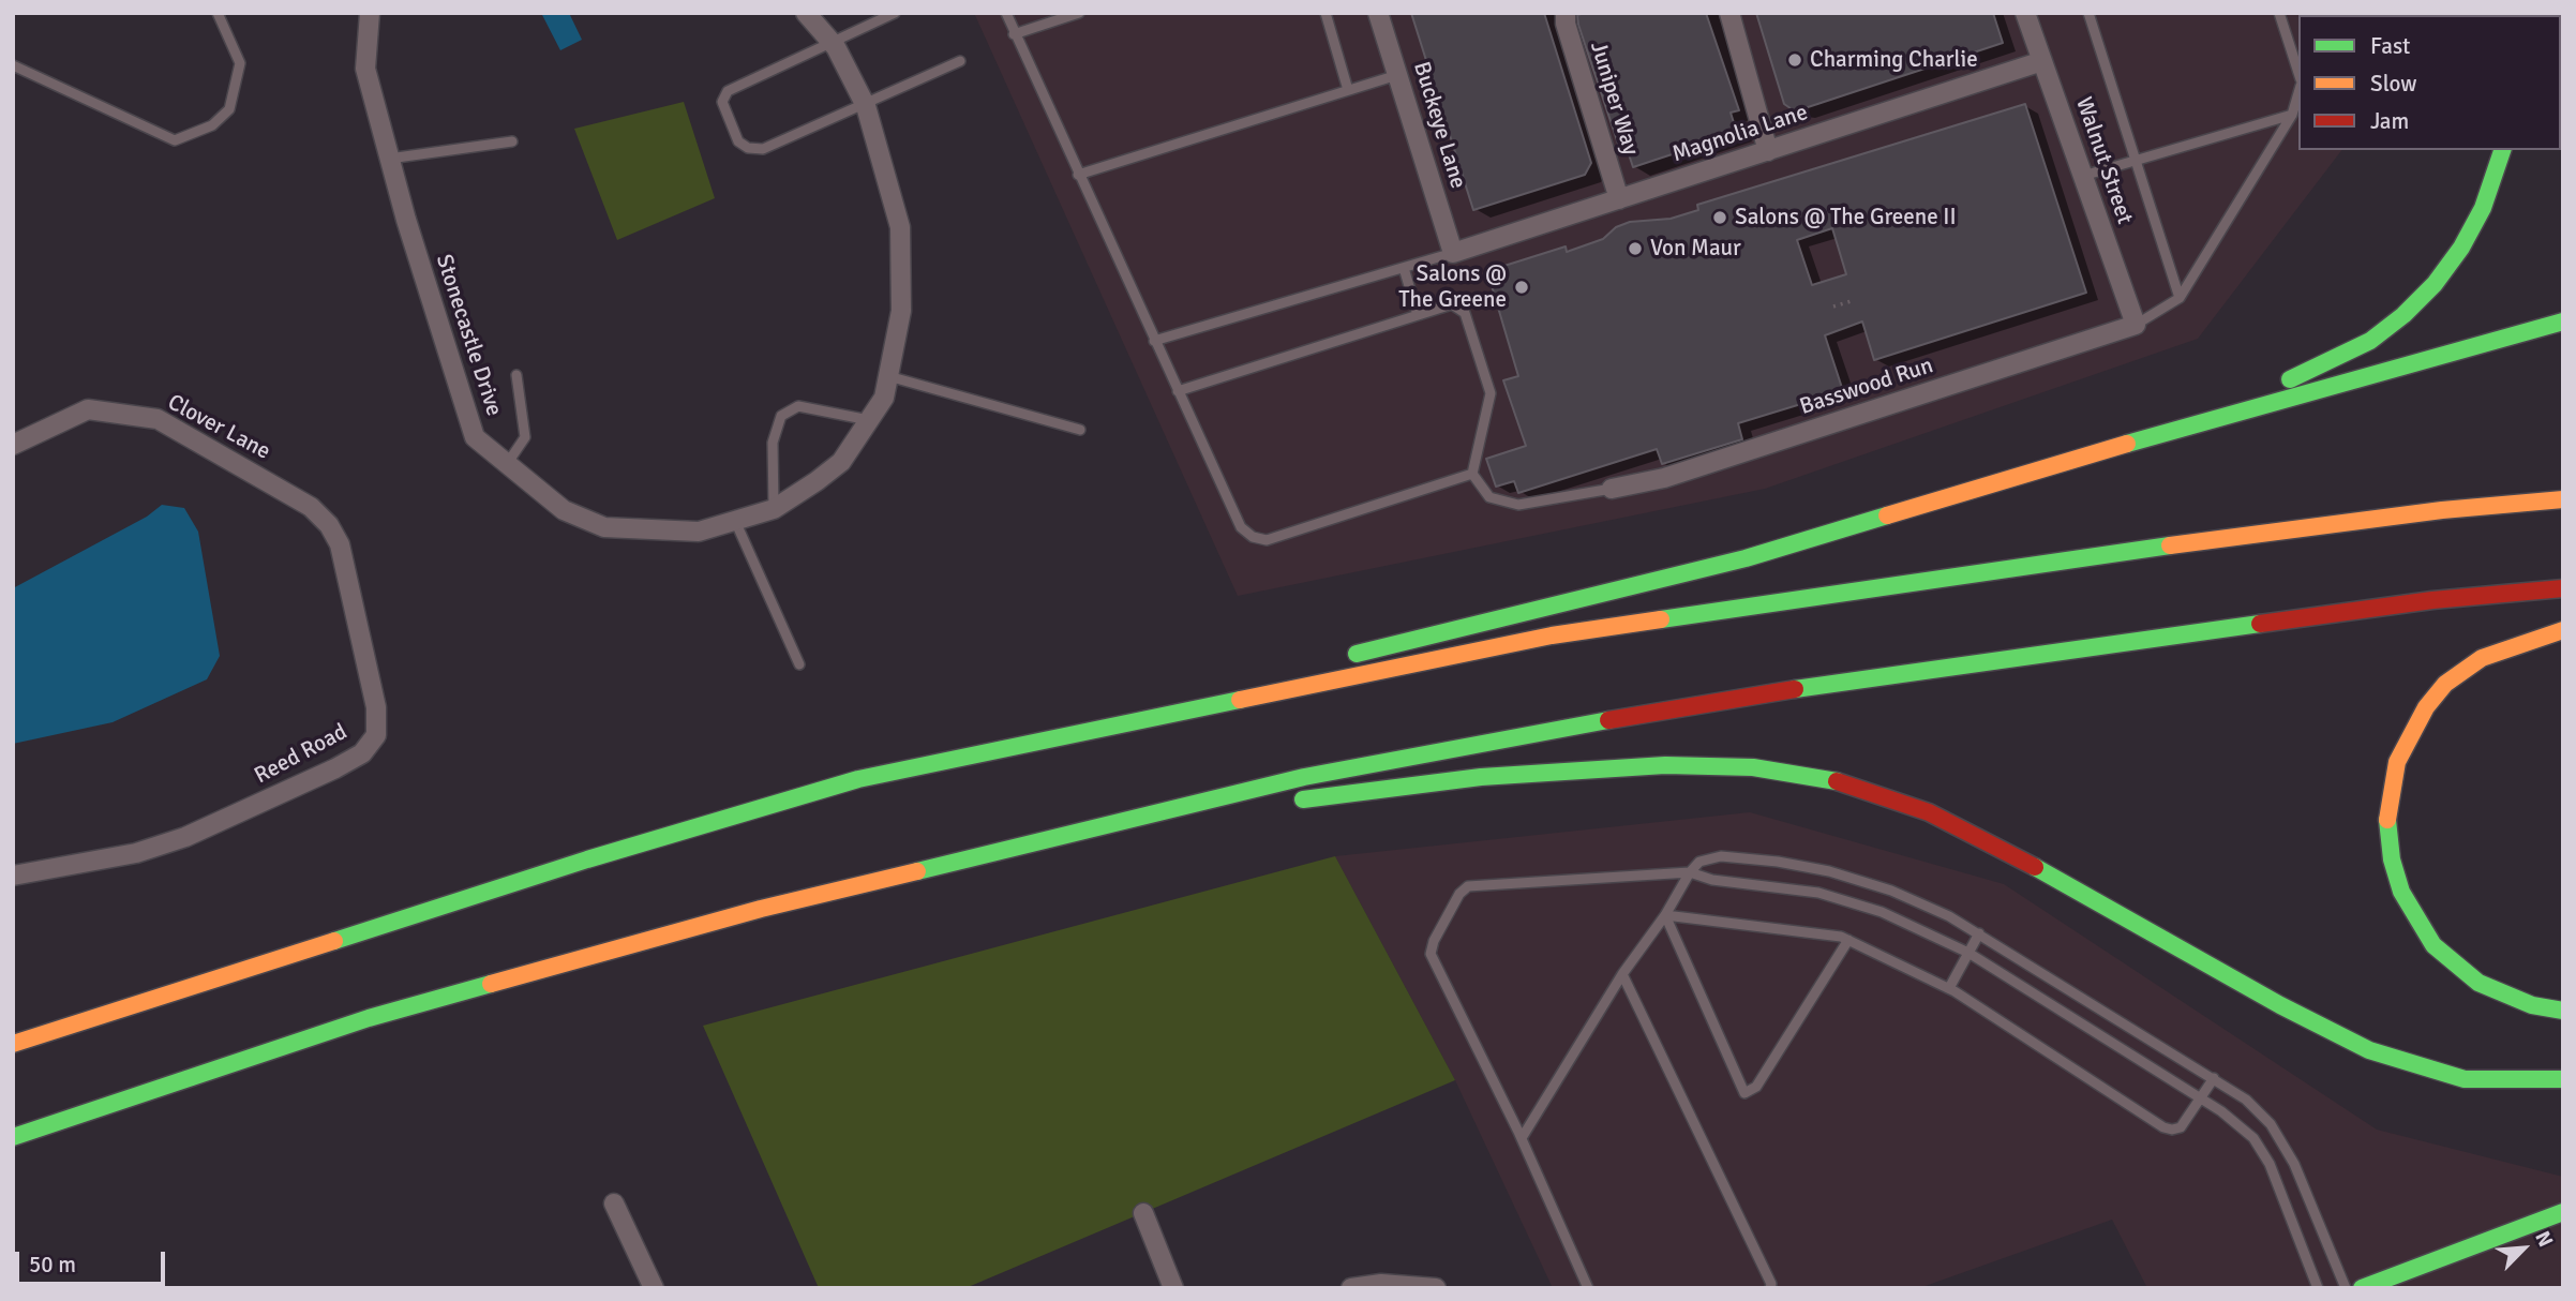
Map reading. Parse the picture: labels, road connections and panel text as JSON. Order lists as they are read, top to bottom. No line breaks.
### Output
{"streets":{"street":["Juniper Way","Buckeye Lane","Magnolia Lane","Walnut Street","Stonecastle Drive","Basswood Run","Clover Lane","Reed Road"]},"crossings":[["Juniper Way","Magnolia Lane"],["Buckeye Lane","Magnolia Lane"],["Magnolia Lane","Walnut Street"],["Walnut Street","Basswood Run"],["Clover Lane","Reed Road"]],"places":["Charming Charlie","Salons @ The Greene II","Von Maur","Salons @ The Greene"],"legend":["Fast","Slow","Jam"],"scale_bar":"50 m","north":"top right"}
